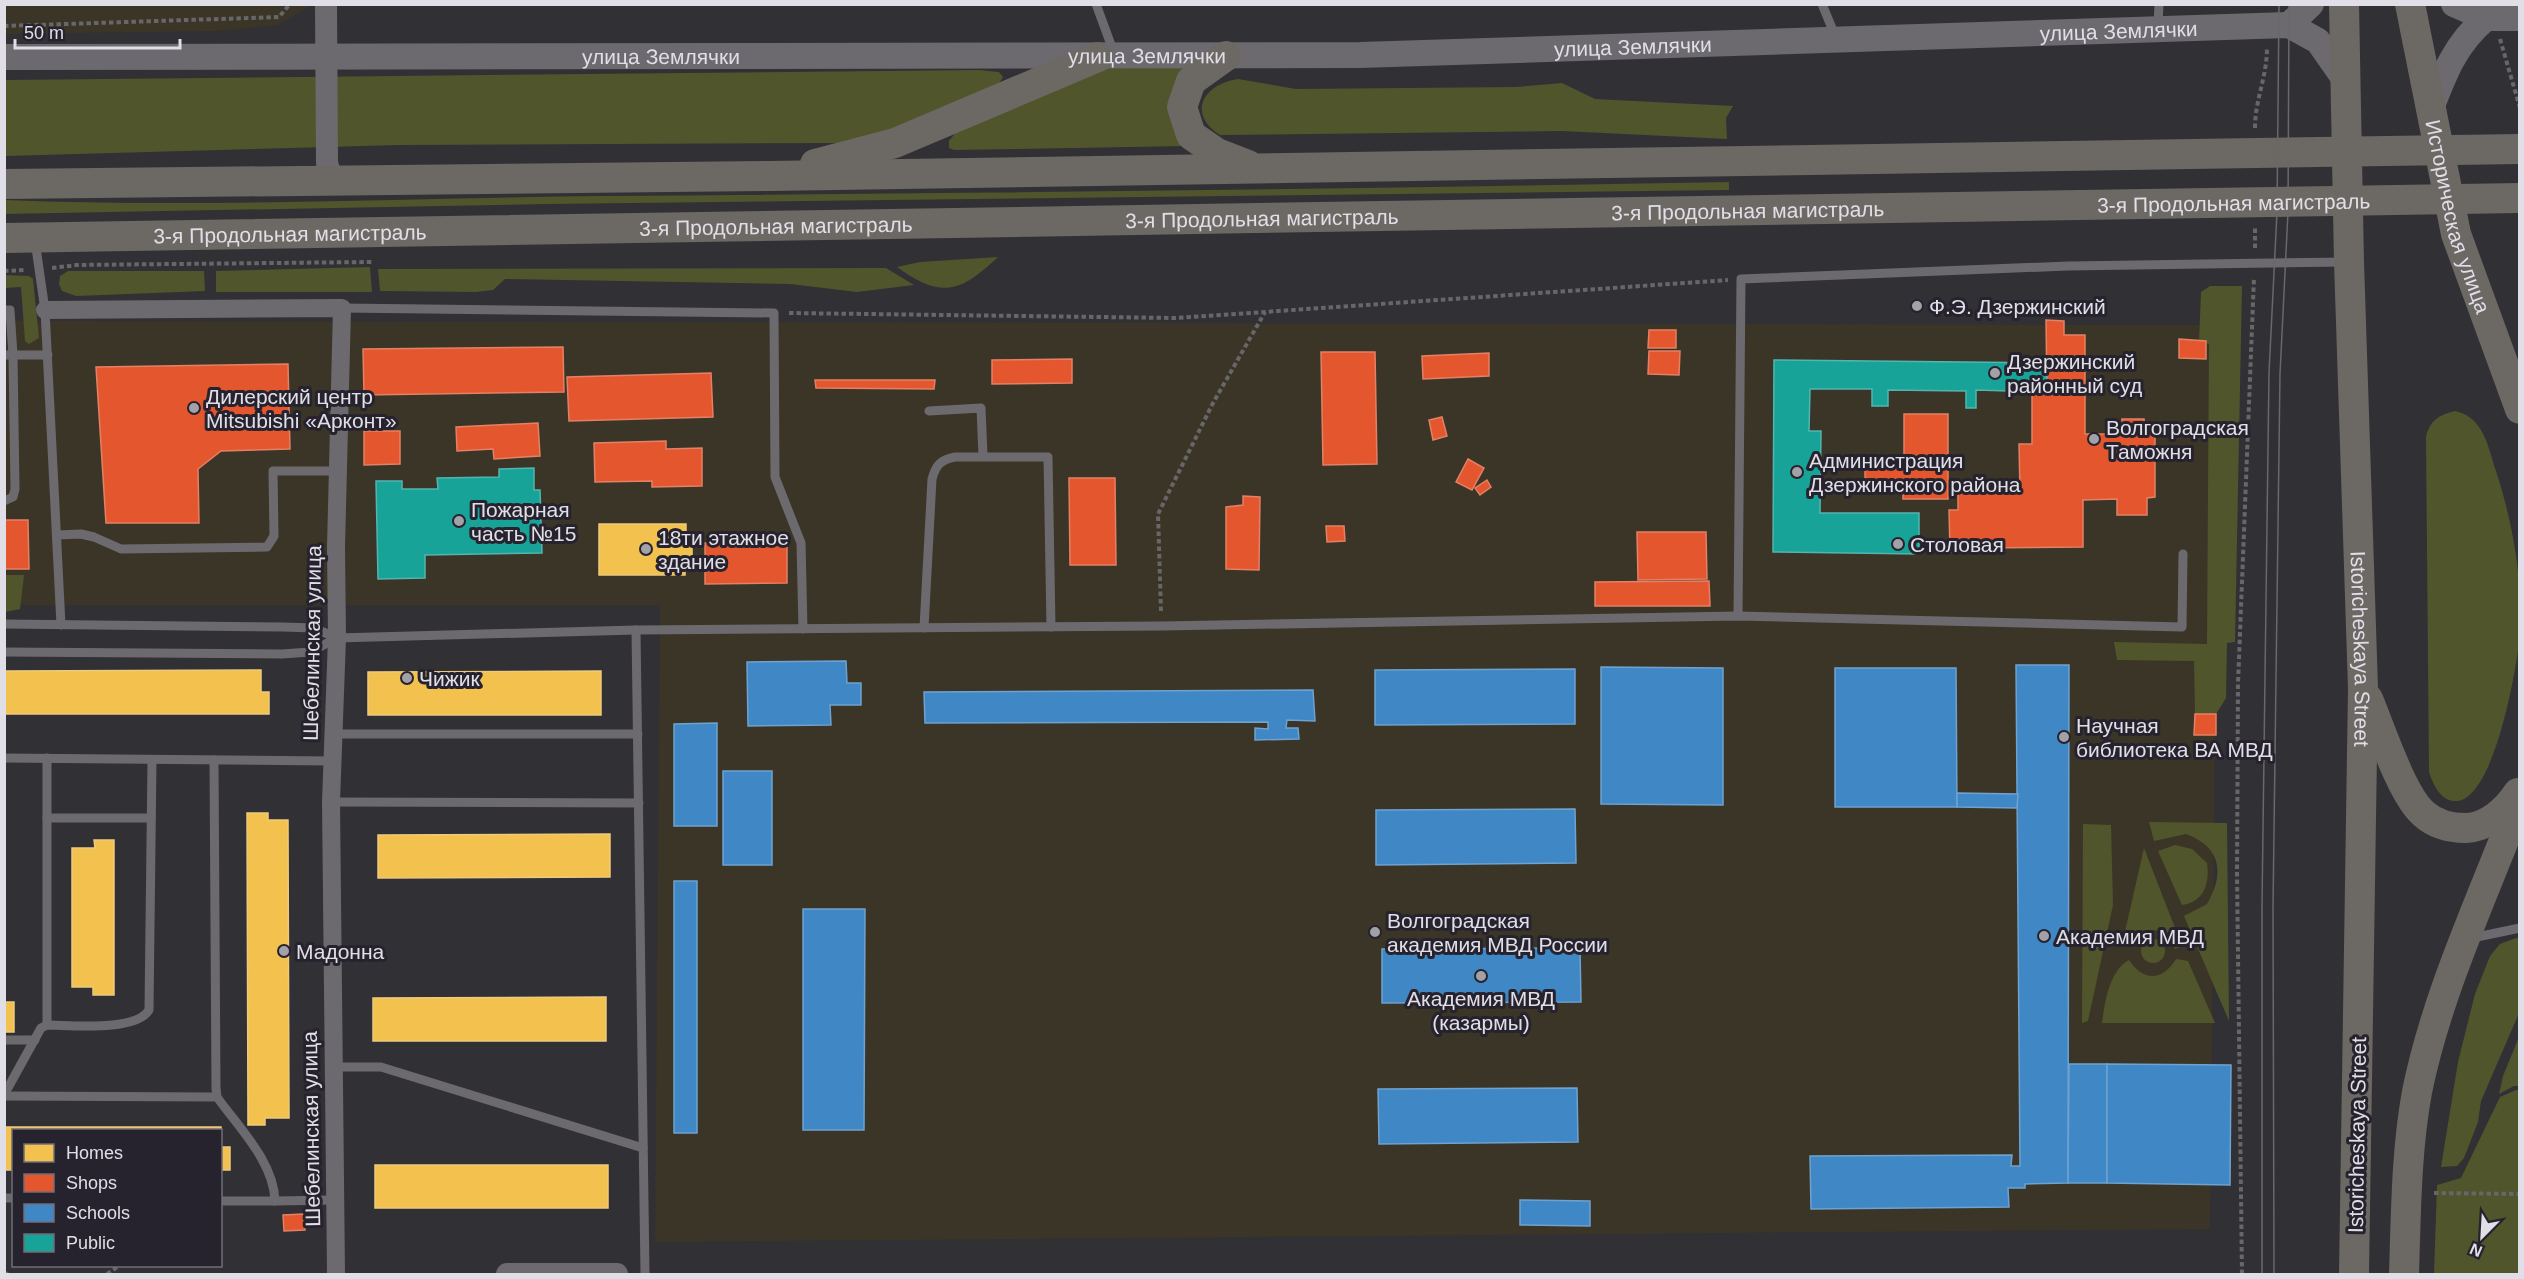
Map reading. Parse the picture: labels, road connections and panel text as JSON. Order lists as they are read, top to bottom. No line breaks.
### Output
{"streets":{"highway":["3-я Продольная магистраль","Историческая улица","Istoricheskaya Street"],"main road":["улица Землячки"],"street":["Шебелинская улица"]},"places":["Ф.Э. Дзержинский","Дзержинский районный суд","Дилерский центр Mitsubishi «Арконт»","Волгоградская Таможня","Администрация Дзержинского района","Пожарная часть №15","Столовая","18ти этажное здание","Чижик","Научная библиотека ВА МВД","Волгоградская академия МВД России","Академия МВД","Мадонна","Академия МВД (казармы)"],"legend":["Homes","Shops","Schools","Public"],"scale_bar":"50 m","north":"bottom left"}
